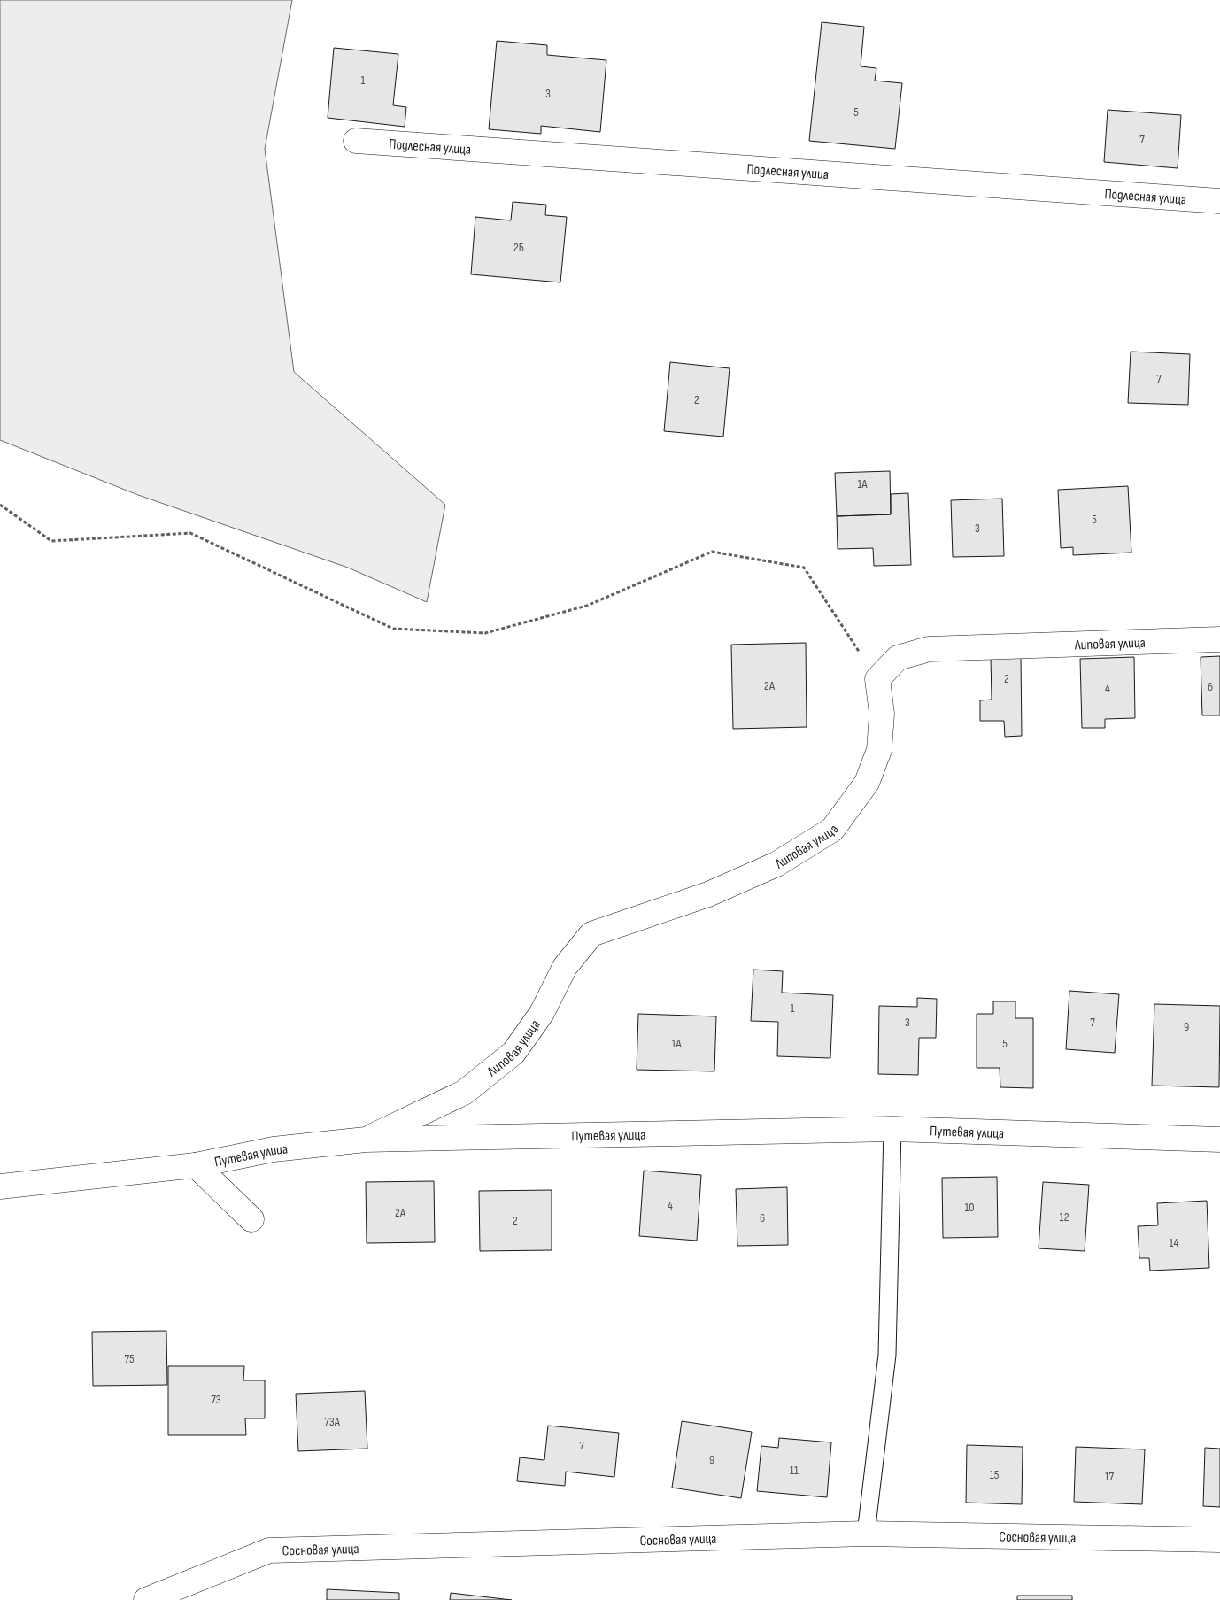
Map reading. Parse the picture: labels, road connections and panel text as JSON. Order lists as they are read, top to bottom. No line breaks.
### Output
{"streets":{"street":["Подлесная улица","Липовая улица","Путевая улица","Сосновая улица"]},"crossings":[["Липовая улица","Путевая улица"]],"house_numbers":["1","3","5","7","2Б","7","2","1А","5","3","2","2А","6","4","1","3","7","9","1А","5","4","10","2А","12","6","2","14","75","73","73А","7","9","11","15","17"]}
